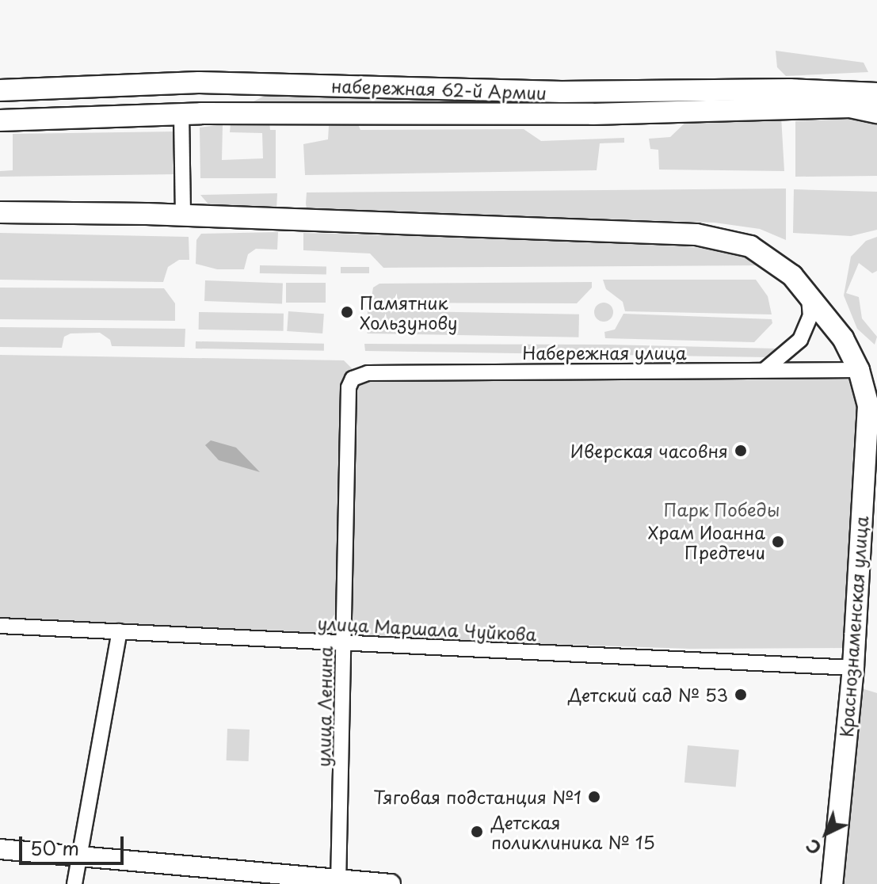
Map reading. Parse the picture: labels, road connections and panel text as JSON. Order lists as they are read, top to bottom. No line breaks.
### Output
{"streets":{"main road":["набережная 62-й Армии","Краснознаменская улица"],"street":["Набережная улица","улица Маршала Чуйкова","улица Ленина"]},"crossings":[["Набережная улица","Краснознаменская улица"],["Набережная улица","улица Ленина"],["Краснознаменская улица","улица Маршала Чуйкова"],["улица Маршала Чуйкова","улица Ленина"]],"parks":["Парк Победы"],"places":["Памятник Хользунову","Иверская часовня","Храм Иоанна Предтечи","Детский сад № 53","Тяговая подстанция №1","Детская поликлиника № 15"],"scale_bar":"50 m","north":"bottom left"}
